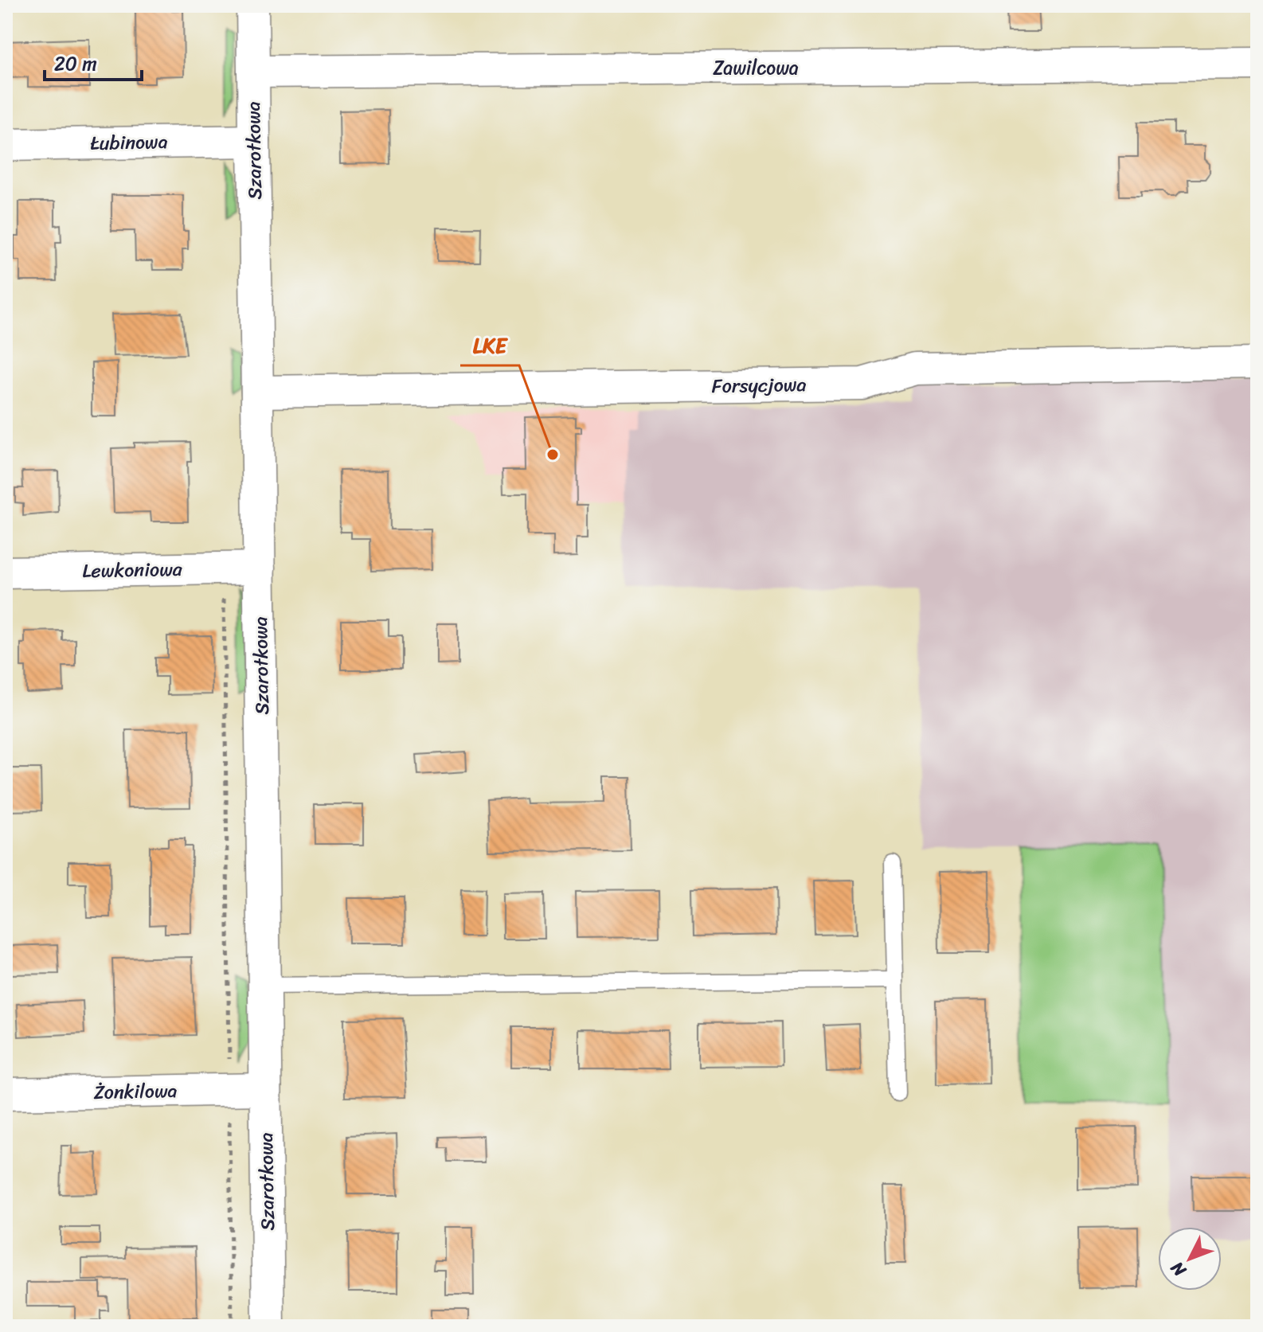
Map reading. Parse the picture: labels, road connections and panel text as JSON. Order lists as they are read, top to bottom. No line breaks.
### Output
{"streets":{"street":["Zawilcowa","Łubinowa","Szarotkowa","Forsycjowa","Lewkoniowa","Żonkilowa"]},"crossings":[["Zawilcowa","Szarotkowa"],["Łubinowa","Szarotkowa"],["Szarotkowa","Forsycjowa"],["Szarotkowa","Lewkoniowa"],["Szarotkowa","Żonkilowa"]],"places":["LKE"],"scale_bar":"20 m","north":"bottom left"}
